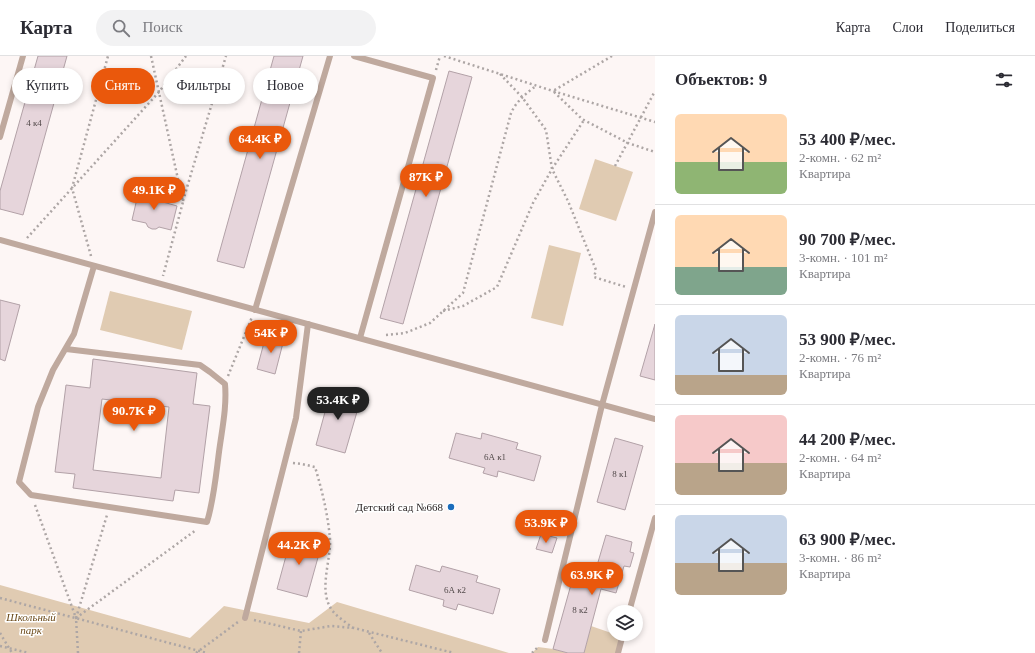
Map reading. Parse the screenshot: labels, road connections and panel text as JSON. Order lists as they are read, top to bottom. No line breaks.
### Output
{"parks":["Школьный парк"],"places":["Детский сад №668"],"house_numbers":["4 к4","6А к1","8 к1","6А к2","8 к2"],"page":{"header":"Карта","search":"Поиск","nav":["Карта","Слои","Поделиться"],"heading":"Объектов: 9","chip":["Купить","Снять","Фильтры","Новое"],"list":[{"name":"53 400 ₽/мес.","note":"2-комн. · 62 m² · Квартира"},{"name":"90 700 ₽/мес.","note":"3-комн. · 101 m² · Квартира"},{"name":"53 900 ₽/мес.","note":"2-комн. · 76 m² · Квартира"},{"name":"44 200 ₽/мес.","note":"2-комн. · 64 m² · Квартира"},{"name":"63 900 ₽/мес.","note":"3-комн. · 86 m² · Квартира"}],"price":["64.4K ₽","87K ₽","49.1K ₽","54K ₽","53.4K ₽","90.7K ₽","53.9K ₽","44.2K ₽","63.9K ₽"]}}
